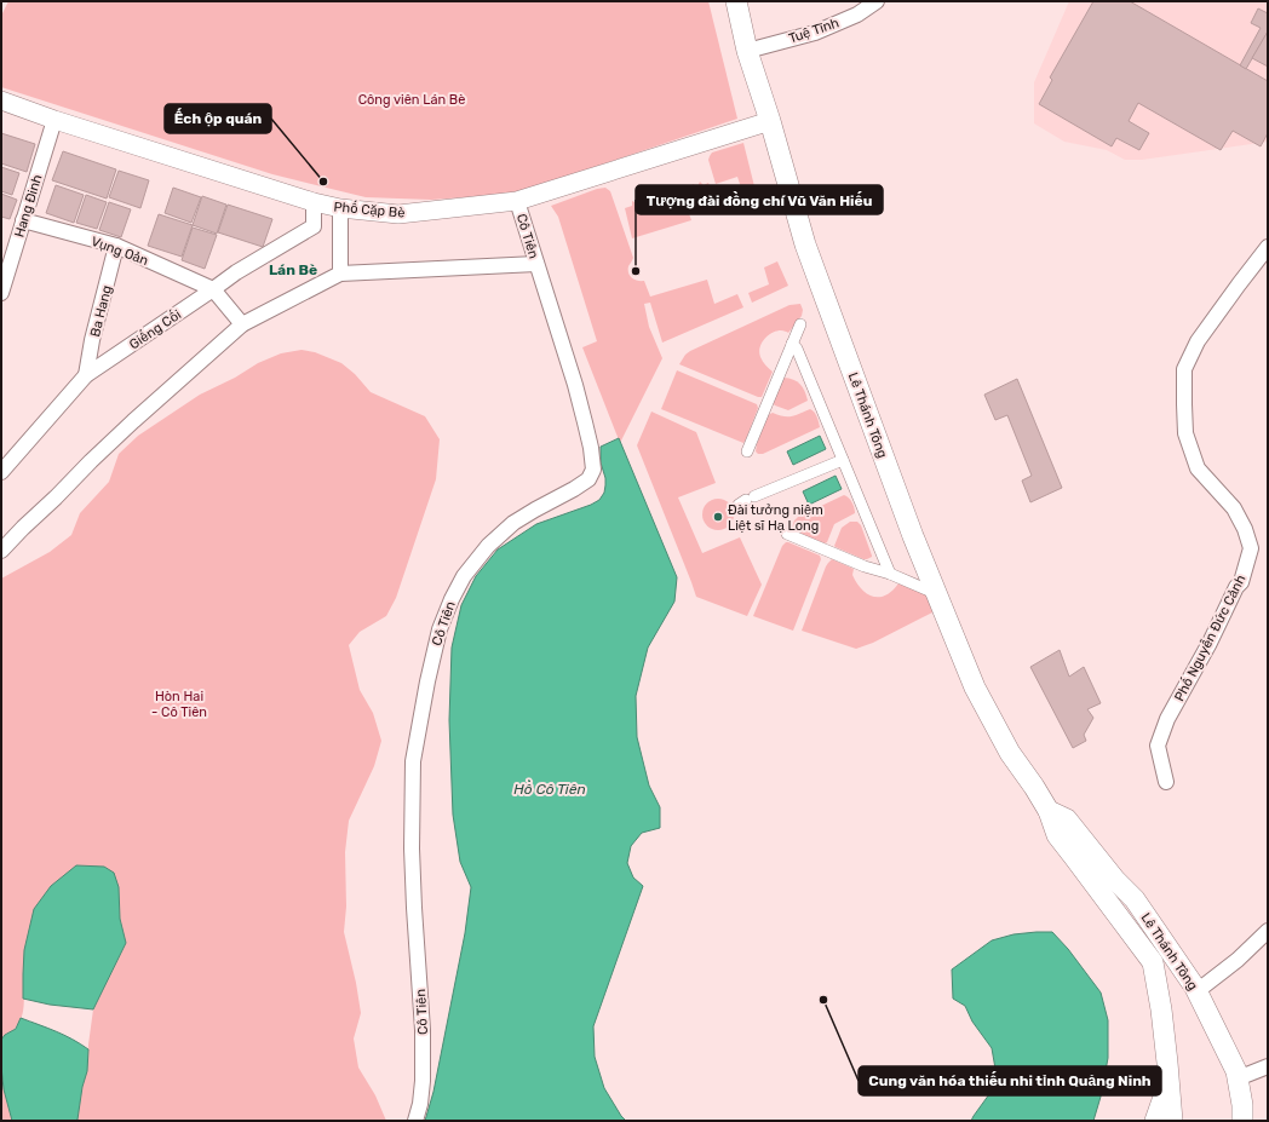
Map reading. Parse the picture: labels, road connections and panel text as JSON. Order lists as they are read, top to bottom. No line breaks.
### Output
{"streets":{"main road":["Lê Thánh Tông"],"street":["Tuệ Tĩnh","Hang Đinh","Phố Cặp Bè","Cô Tiên","Vụng Oản","Ba Hang","Giếng Cối","Phố Nguyễn Đức Cảnh"]},"crossings":[["Tuệ Tĩnh","Lê Thánh Tông"],["Hang Đinh","Phố Cặp Bè"],["Hang Đinh","Vụng Oản"],["Phố Cặp Bè","Cô Tiên"],["Phố Cặp Bè","Giếng Cối"],["Phố Cặp Bè","Lê Thánh Tông"],["Vụng Oản","Ba Hang"],["Vụng Oản","Giếng Cối"],["Ba Hang","Giếng Cối"]],"districts":["Lán Bè"],"water":["Hồ Cô Tiên"],"parks":["Công viên Lán Bè","Hòn Hai - Cô Tiên"],"places":["Ếch ộp quán","Tượng đài đồng chí Vũ Văn Hiếu","Đài tưởng niệm Liệt sĩ Hạ Long","Cung văn hóa thiếu nhi tỉnh Quảng Ninh"]}
